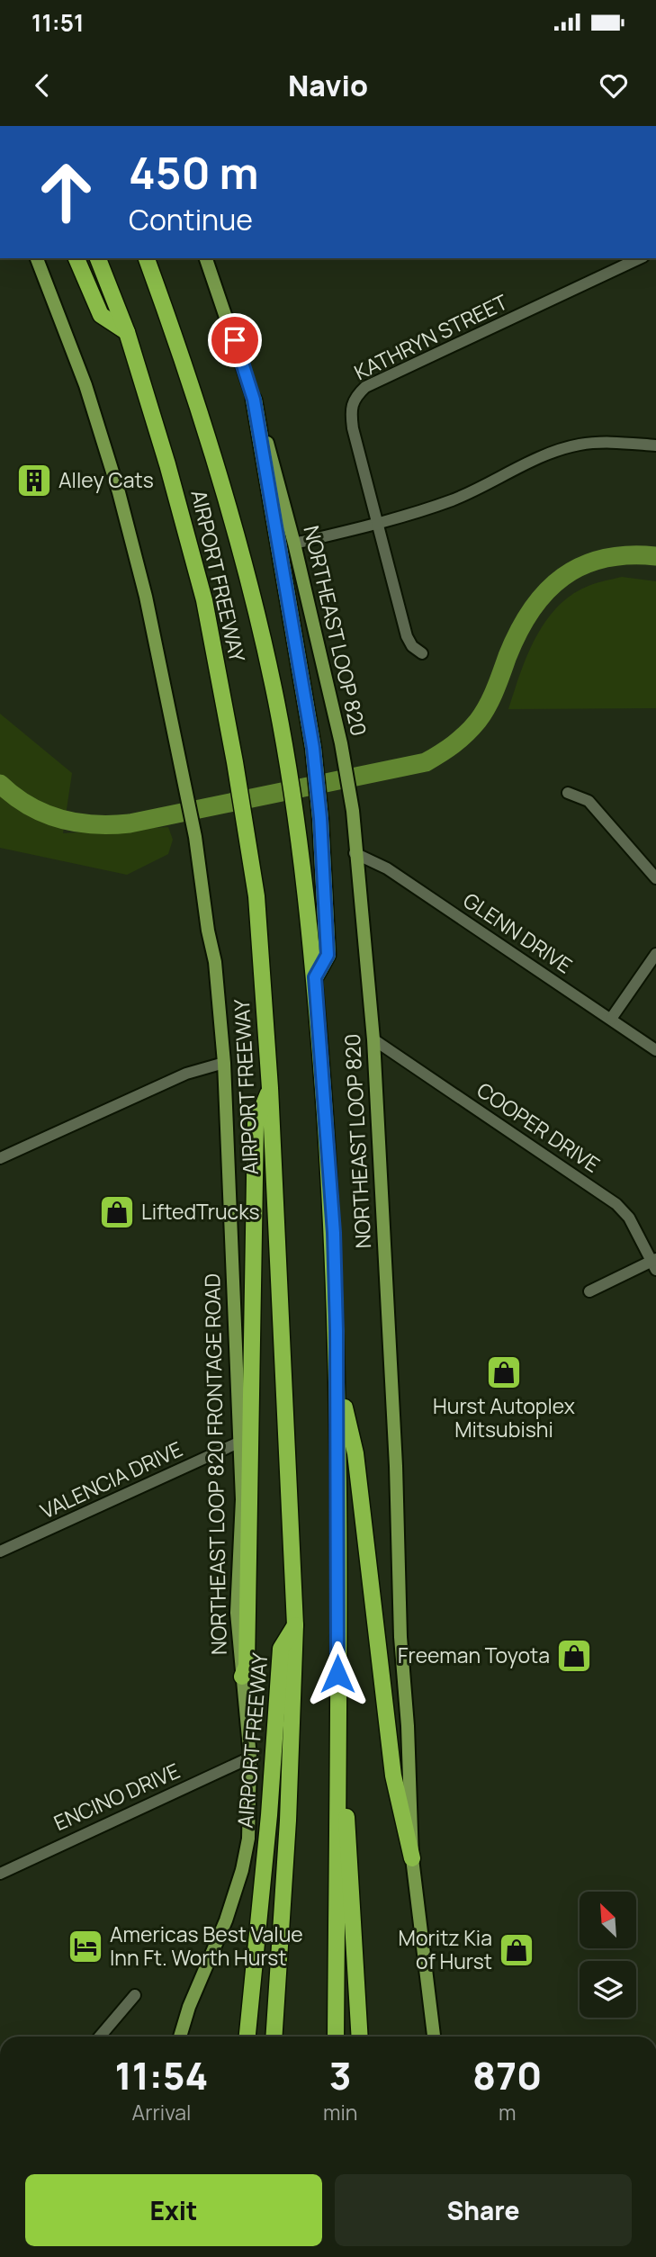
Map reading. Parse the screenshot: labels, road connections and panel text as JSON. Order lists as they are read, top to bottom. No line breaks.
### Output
{"streets":{"highway":["AIRPORT FREEWAY"],"main road":["NORTHEAST LOOP 820","NORTHEAST LOOP 820 FRONTAGE ROAD"],"street":["KATHRYN STREET","GLENN DRIVE","COOPER DRIVE","VALENCIA DRIVE","ENCINO DRIVE"]},"crossings":[["NORTHEAST LOOP 820","GLENN DRIVE"],["NORTHEAST LOOP 820","COOPER DRIVE"],["NORTHEAST LOOP 820 FRONTAGE ROAD","VALENCIA DRIVE"],["NORTHEAST LOOP 820 FRONTAGE ROAD","ENCINO DRIVE"]],"places":{"building":["Alley Cats"],"shop":["LiftedTrucks","Hurst Autoplex Mitsubishi","Freeman Toyota","Moritz Kia of Hurst"],"hotel":["Americas Best Value Inn Ft. Worth Hurst"]},"north":"top left","page":{"status":"11:51","header":"Navio","turn":["450 m","Continue"],"eta":["11:54","Arrival","3","min","870","m"],"buttons":["Exit","Share"]}}
